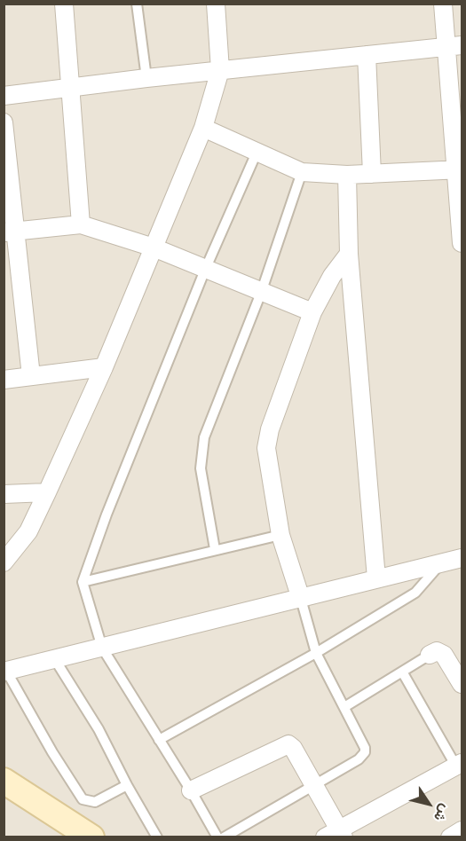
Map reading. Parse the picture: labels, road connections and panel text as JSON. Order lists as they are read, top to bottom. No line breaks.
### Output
{"north":"bottom right"}
